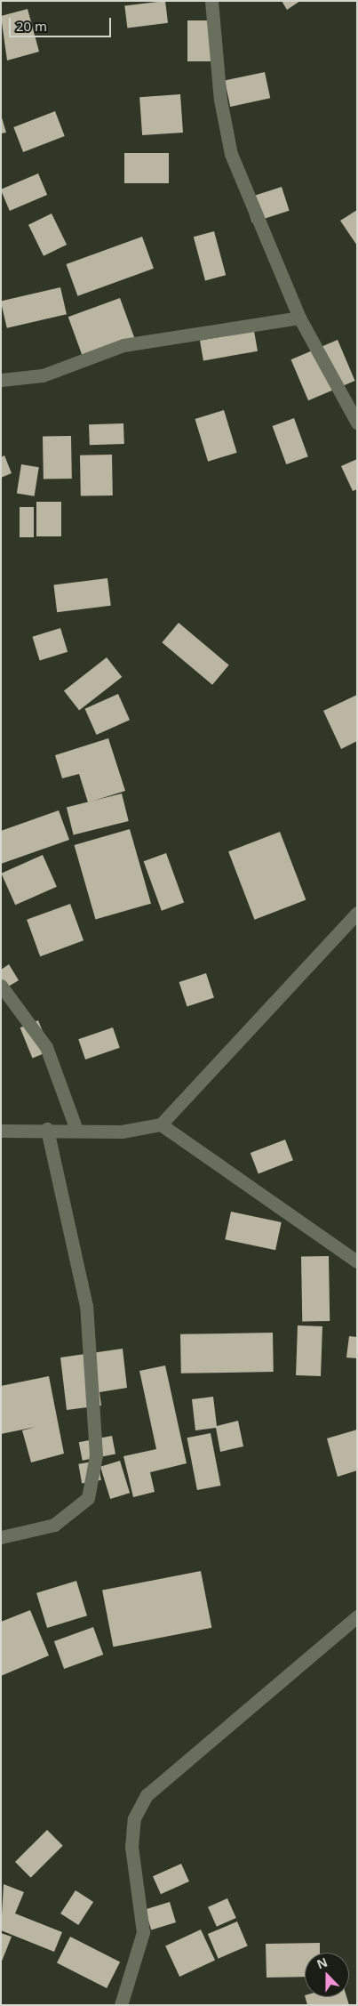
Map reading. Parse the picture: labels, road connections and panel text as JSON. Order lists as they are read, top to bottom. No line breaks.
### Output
{"scale_bar":"20 m","north":"top"}
